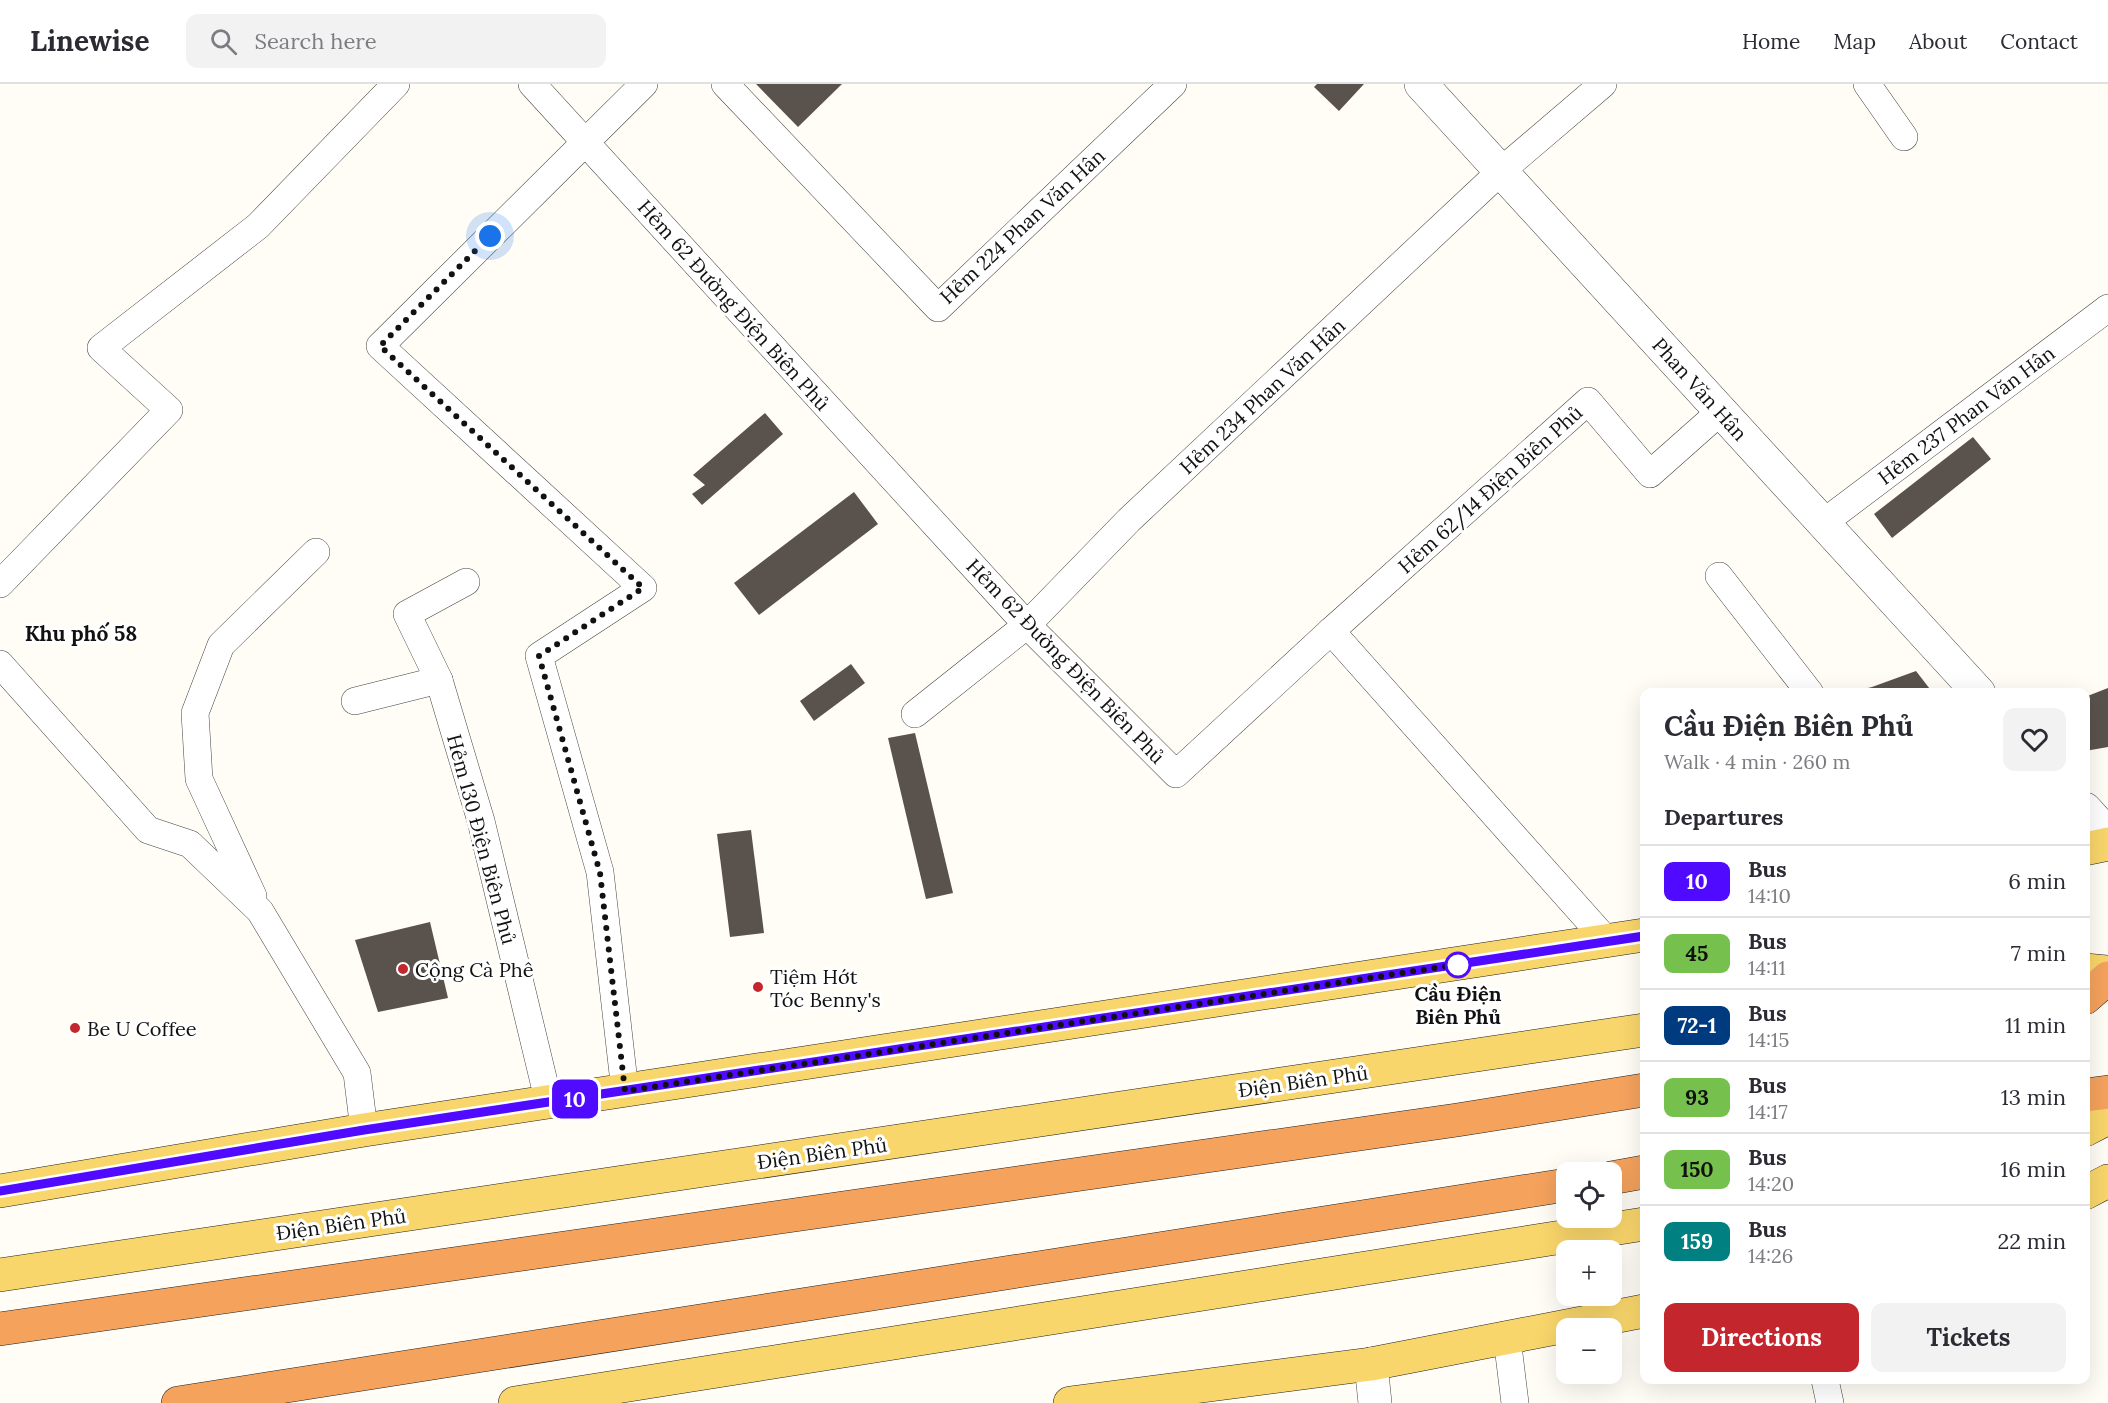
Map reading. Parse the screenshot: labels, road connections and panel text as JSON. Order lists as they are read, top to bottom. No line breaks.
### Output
{"streets":{"main road":["Điện Biên Phủ"],"street":["Phan Văn Hân"],"lane":["Hẻm 224 Phan Văn Hân","Hẻm 62 Đường Điện Biên Phủ","Hẻm 234 Phan Văn Hân","Hẻm 237 Phan Văn Hân","Hẻm 62/14 Điện Biên Phủ","Hẻm 130 Điện Biên Phủ"]},"crossings":[["Hẻm 62 Đường Điện Biên Phủ","Hẻm 234 Phan Văn Hân"],["Hẻm 62 Đường Điện Biên Phủ","Hẻm 62/14 Điện Biên Phủ"],["Phan Văn Hân","Hẻm 234 Phan Văn Hân"],["Phan Văn Hân","Hẻm 237 Phan Văn Hân"],["Phan Văn Hân","Hẻm 62/14 Điện Biên Phủ"]],"districts":["Khu phố 58"],"places":["Cầu Điện Biên Phủ","Cộng Cà Phê","Tiệm Hớt Tóc Benny's","Be U Coffee"],"lines":["bus line 10"],"page":{"header":"Linewise","search":"Search here","nav":["Home","Map","About","Contact"],"on_map":"10","heading":[["Cầu Điện Biên Phủ","Walk · 4 min · 260 m"],"Departures"],"list":[{"mark":"10","name":"Bus","note":"14:10","value":"6 min"},{"mark":"45","name":"Bus","note":"14:11","value":"7 min"},{"mark":"72-1","name":"Bus","note":"14:15","value":"11 min"},{"mark":"93","name":"Bus","note":"14:17","value":"13 min"},{"mark":"150","name":"Bus","note":"14:20","value":"16 min"},{"mark":"159","name":"Bus","note":"14:26","value":"22 min"}],"map_buttons":["+","−"],"buttons":["Directions","Tickets"]}}
